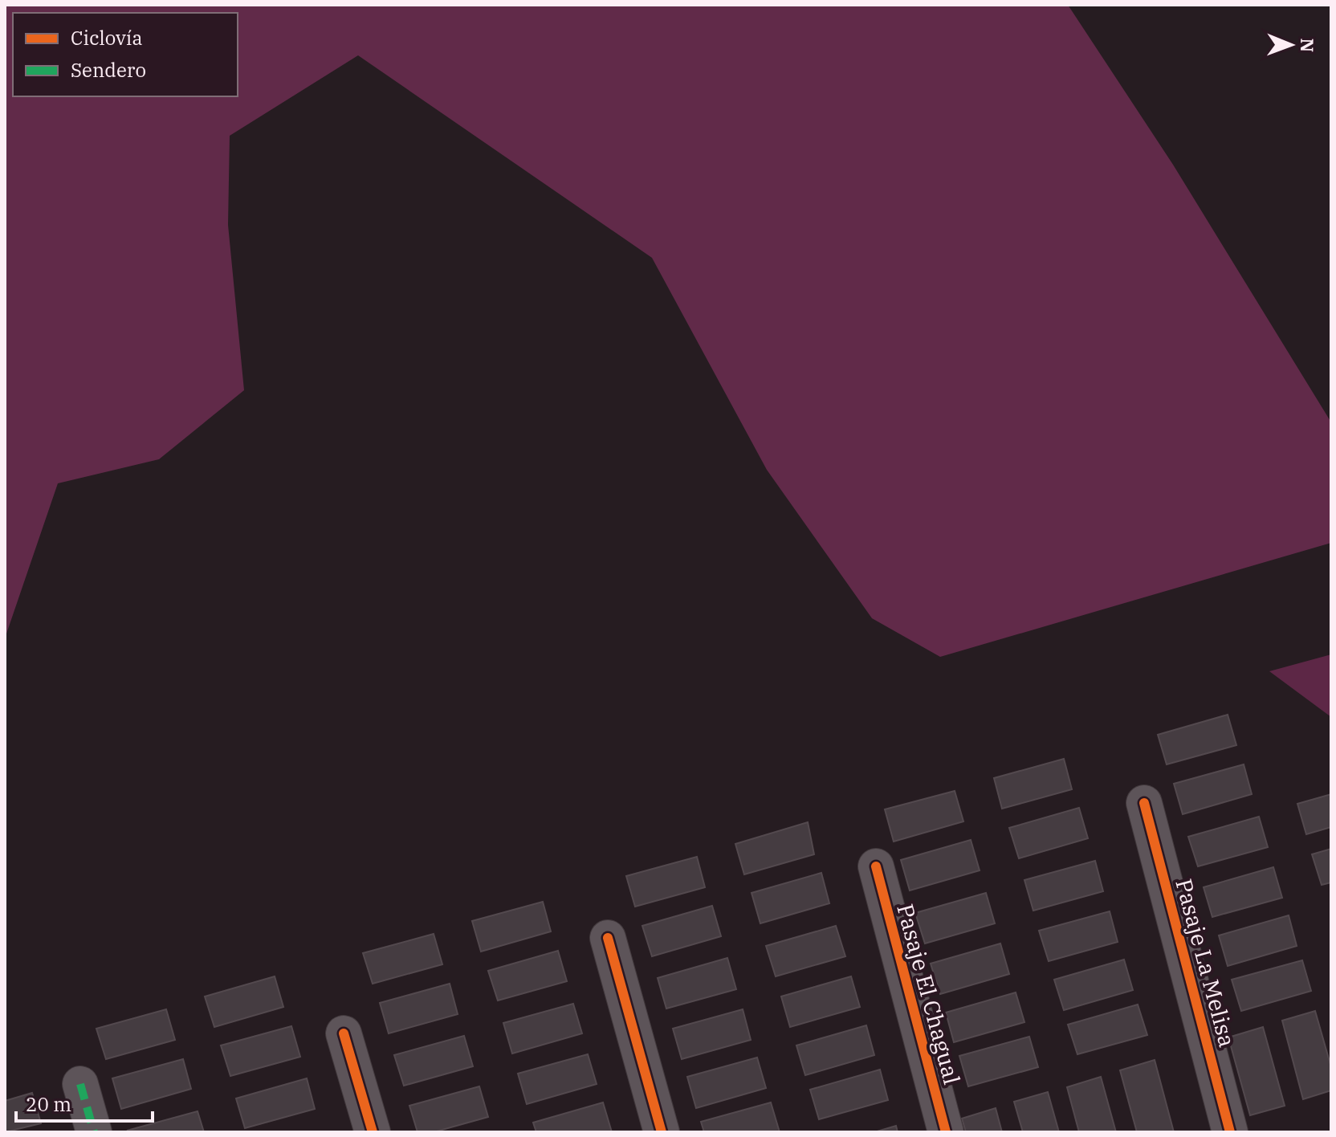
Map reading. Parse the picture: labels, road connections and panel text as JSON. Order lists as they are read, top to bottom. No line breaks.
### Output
{"streets":{"street":["Pasaje La Melisa","Pasaje El Chagual"]},"legend":["Ciclovía","Sendero"],"scale_bar":"20 m","north":"right"}
